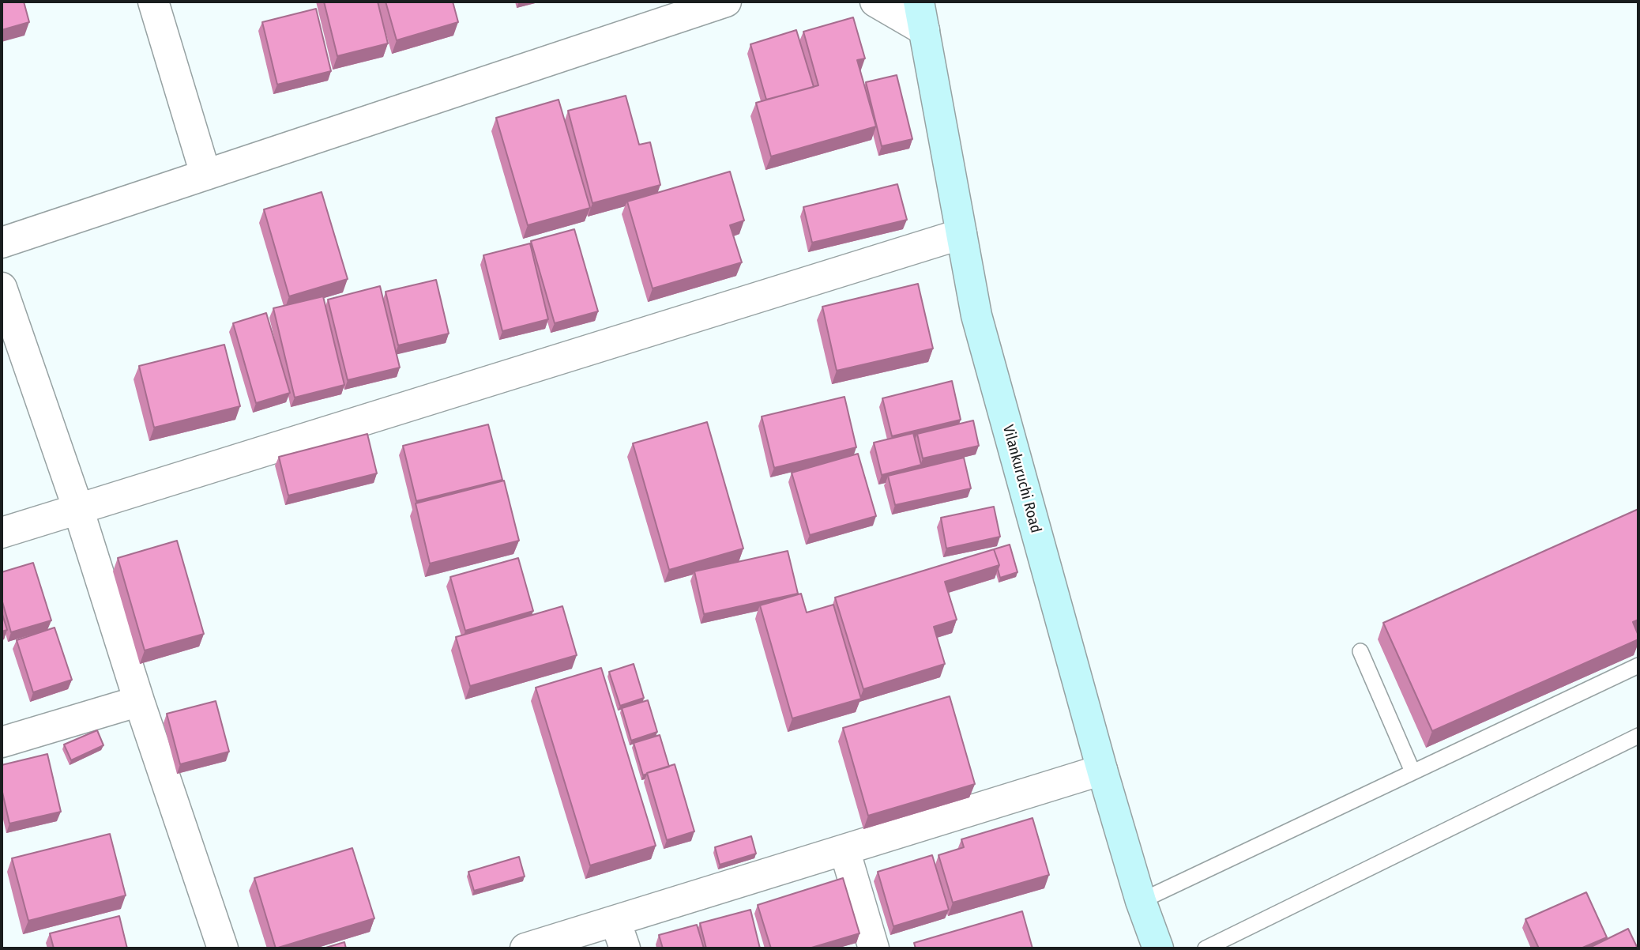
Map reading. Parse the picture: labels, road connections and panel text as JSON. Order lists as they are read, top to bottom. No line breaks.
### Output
{"streets":{"main road":["Vilankuruchi Road"]}}
